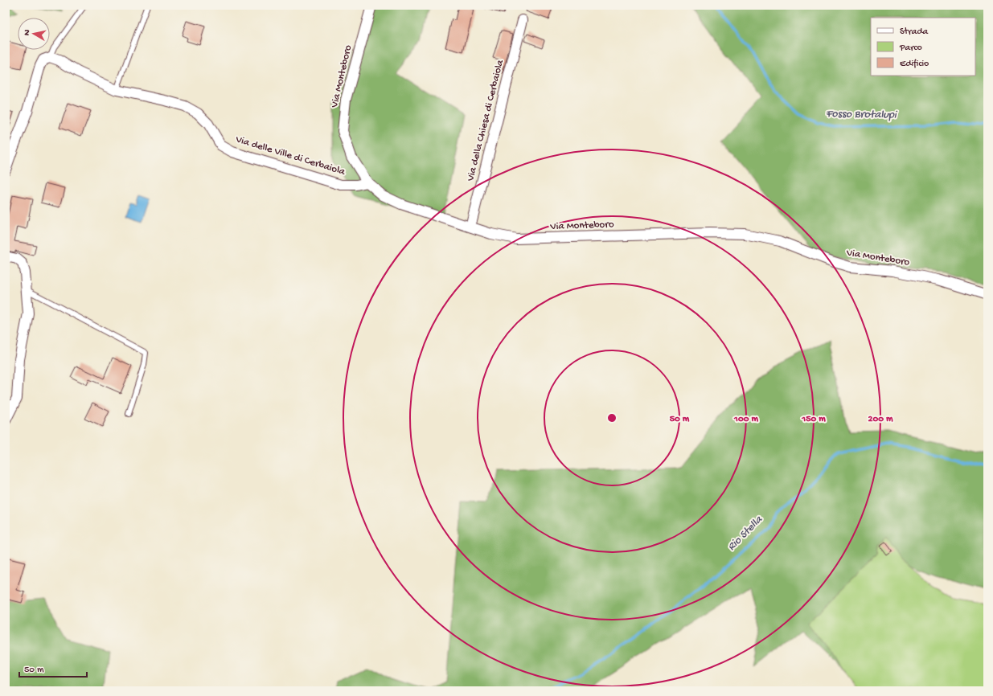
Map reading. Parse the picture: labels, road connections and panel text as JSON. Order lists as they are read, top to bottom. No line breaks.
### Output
{"streets":{"street":["Via Monteboro","Via della Chiesa di Cerbaiola","Via delle Ville di Cerbaiola"]},"crossings":[["Via Monteboro","Via della Chiesa di Cerbaiola"],["Via Monteboro","Via delle Ville di Cerbaiola"]],"water":["Fosso Brotalupi","Rio Stella"],"legend":["Strada","Parco","Edificio"],"scale_bar":"50 m","north":"left","rings":["50 m","100 m","150 m","200 m"]}
